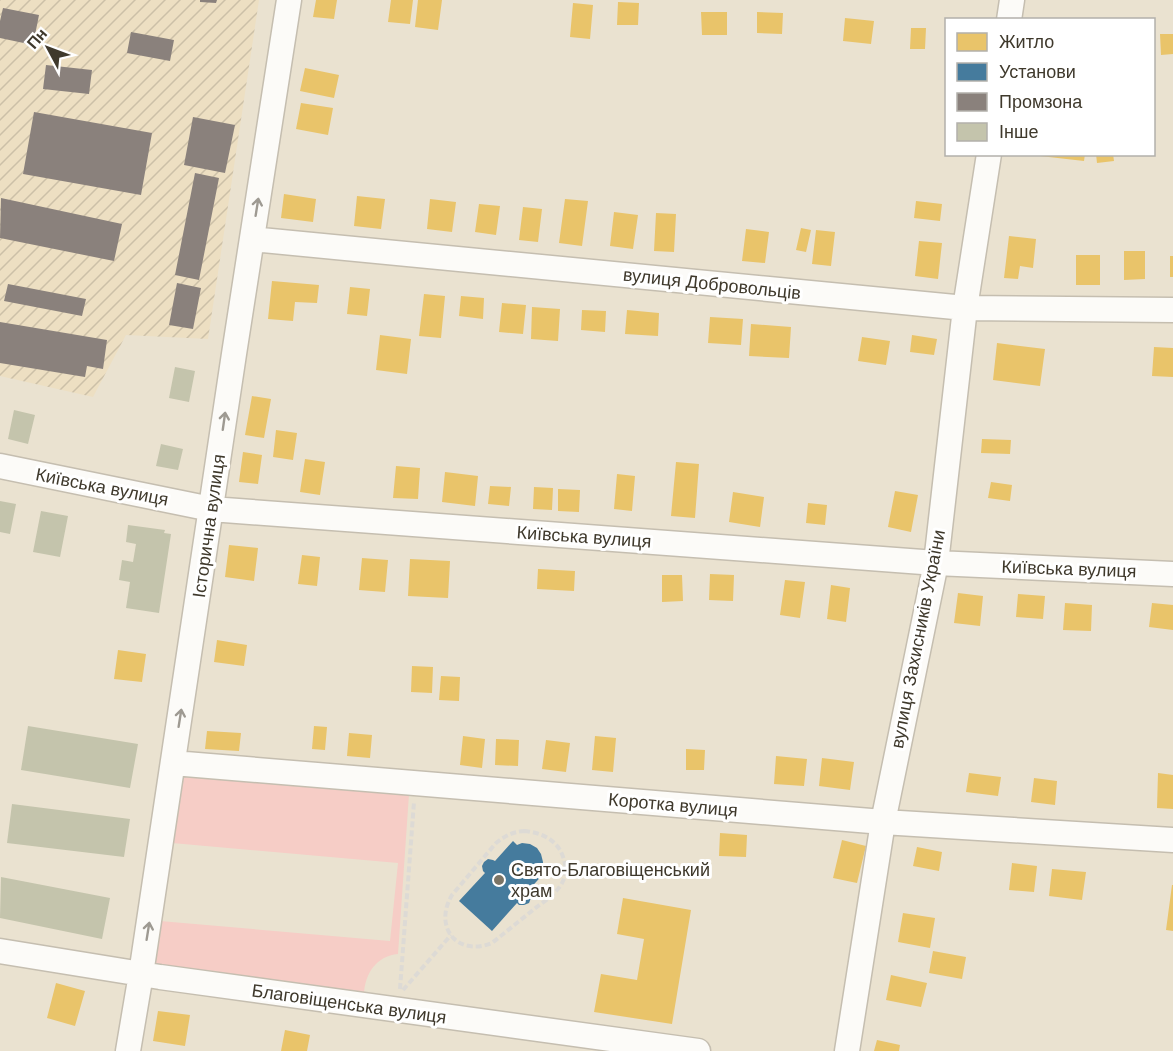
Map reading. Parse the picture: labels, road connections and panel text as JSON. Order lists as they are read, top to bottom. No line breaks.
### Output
{"streets":{"street":["вулиця Добровольців","Київська вулиця","Історична вулиця","вулиця Захисників України","Коротка вулиця","Благовіщенська вулиця"]},"crossings":[["вулиця Добровольців","Історична вулиця"],["вулиця Добровольців","вулиця Захисників України"],["Київська вулиця","Історична вулиця"],["Київська вулиця","вулиця Захисників України"],["Історична вулиця","Коротка вулиця"],["Історична вулиця","Благовіщенська вулиця"],["вулиця Захисників України","Коротка вулиця"]],"one_way":["Історична вулиця"],"places":["Свято-Благовіщенський храм"],"legend":["Житло","Установи","Промзона","Інше"],"north":"top left"}
